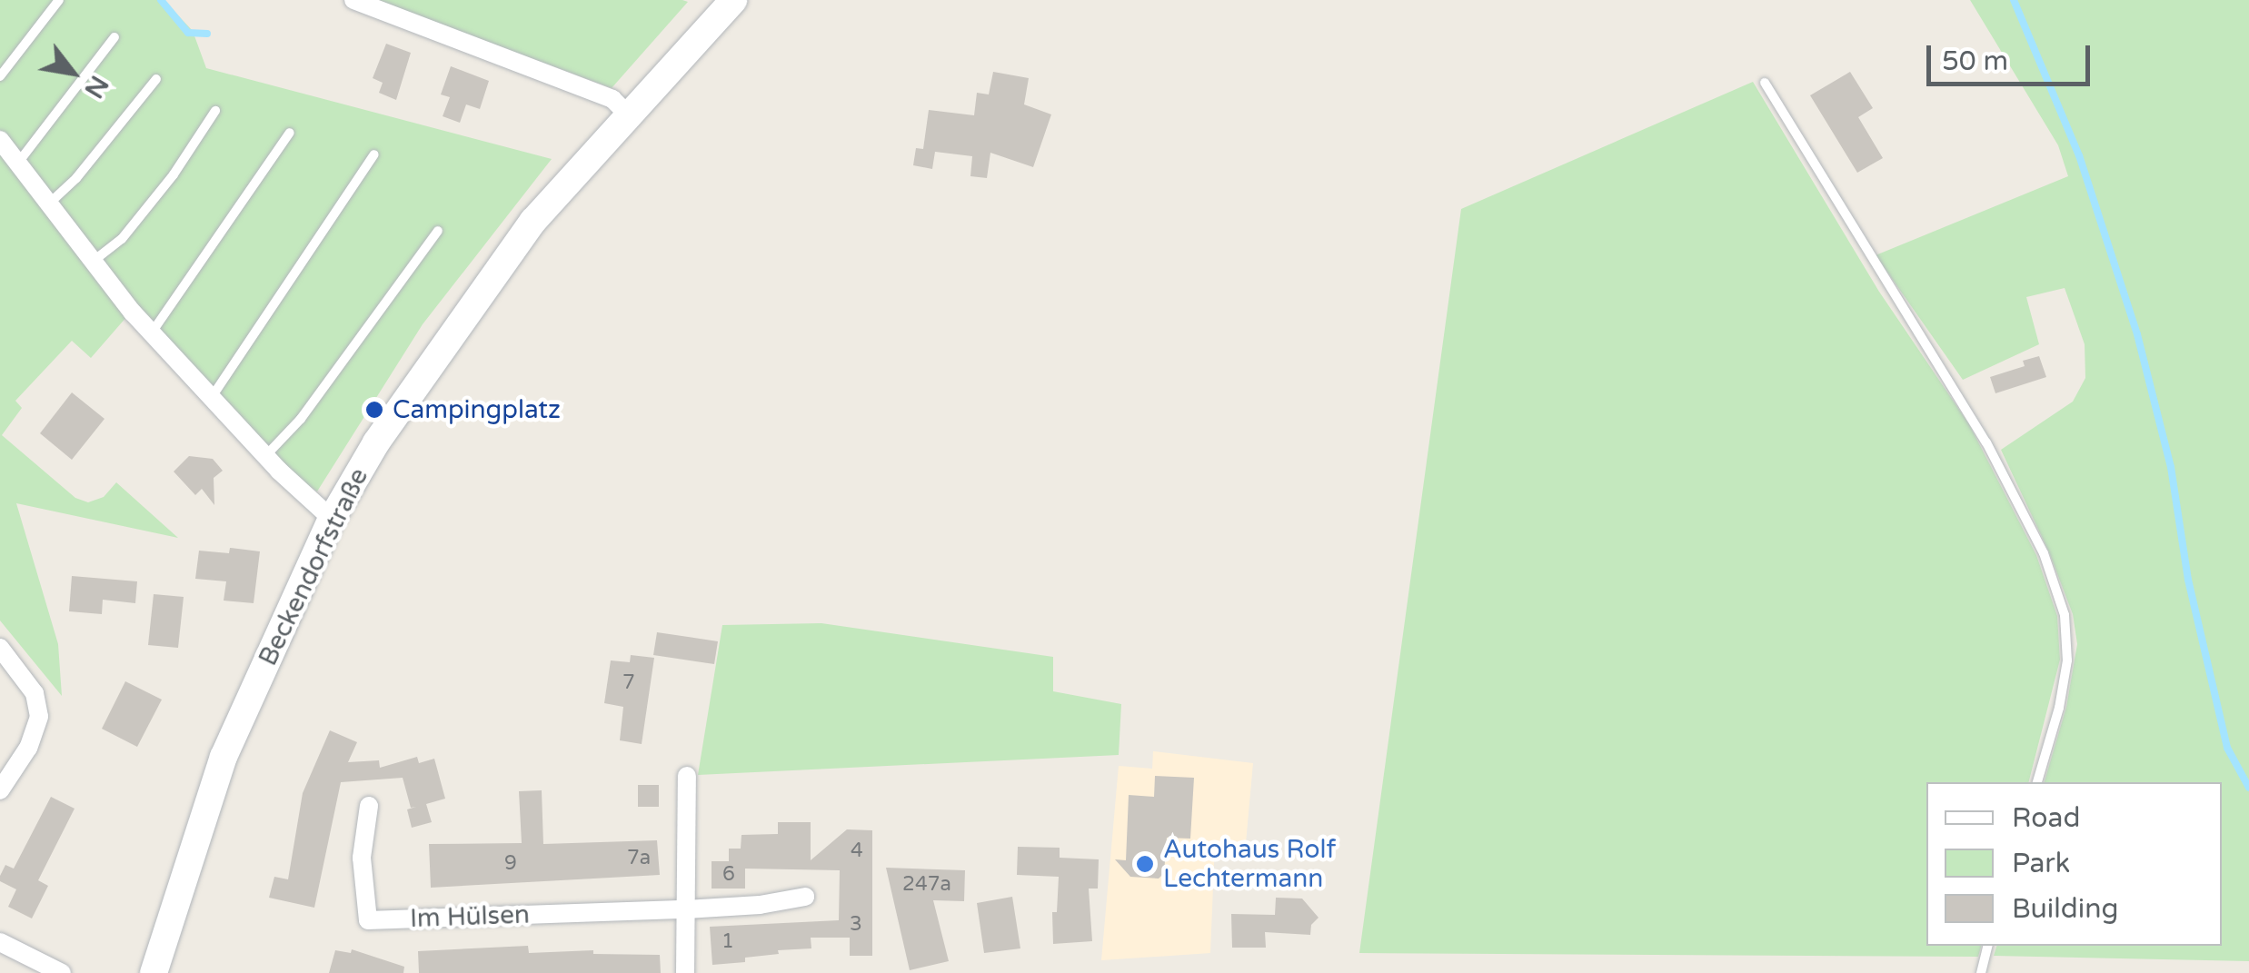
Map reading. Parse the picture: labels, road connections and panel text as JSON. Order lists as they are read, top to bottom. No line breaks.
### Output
{"streets":{"street":["Beckendorfstraße","Im Hülsen"]},"places":["Campingplatz","Autohaus Rolf Lechtermann"],"house_numbers":["7","4","7a","9","6","247a","3","1"],"legend":["Road","Park","Building"],"scale_bar":"50 m","north":"bottom right"}
